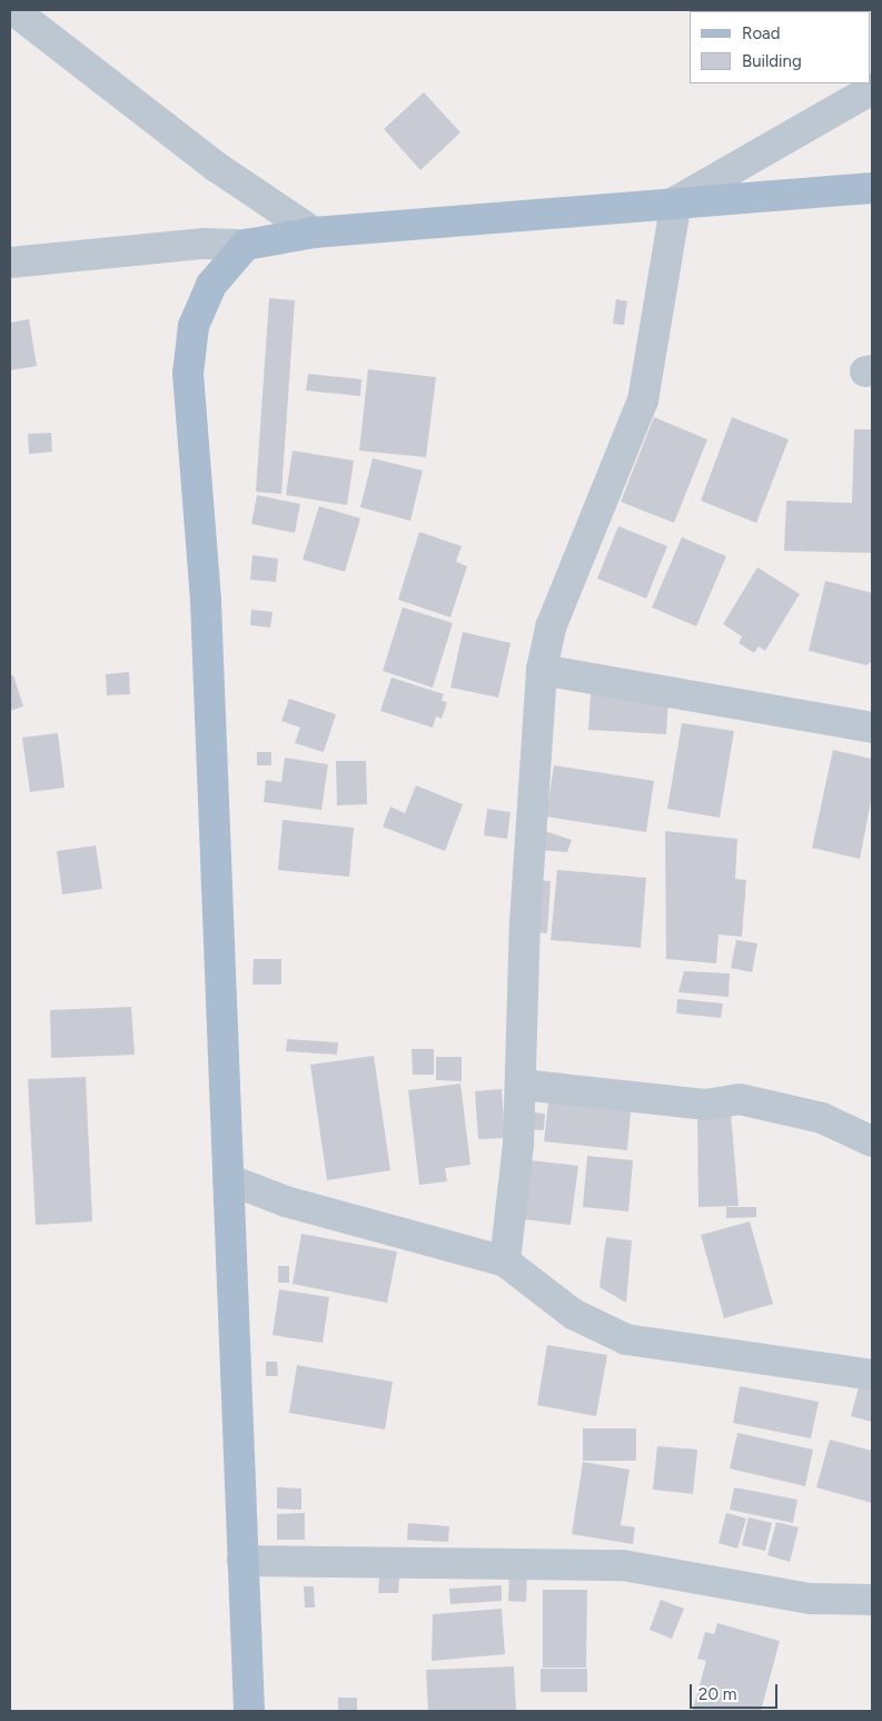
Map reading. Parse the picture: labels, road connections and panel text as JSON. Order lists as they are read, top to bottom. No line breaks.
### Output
{"legend":["Road","Building"],"scale_bar":"20 m"}
